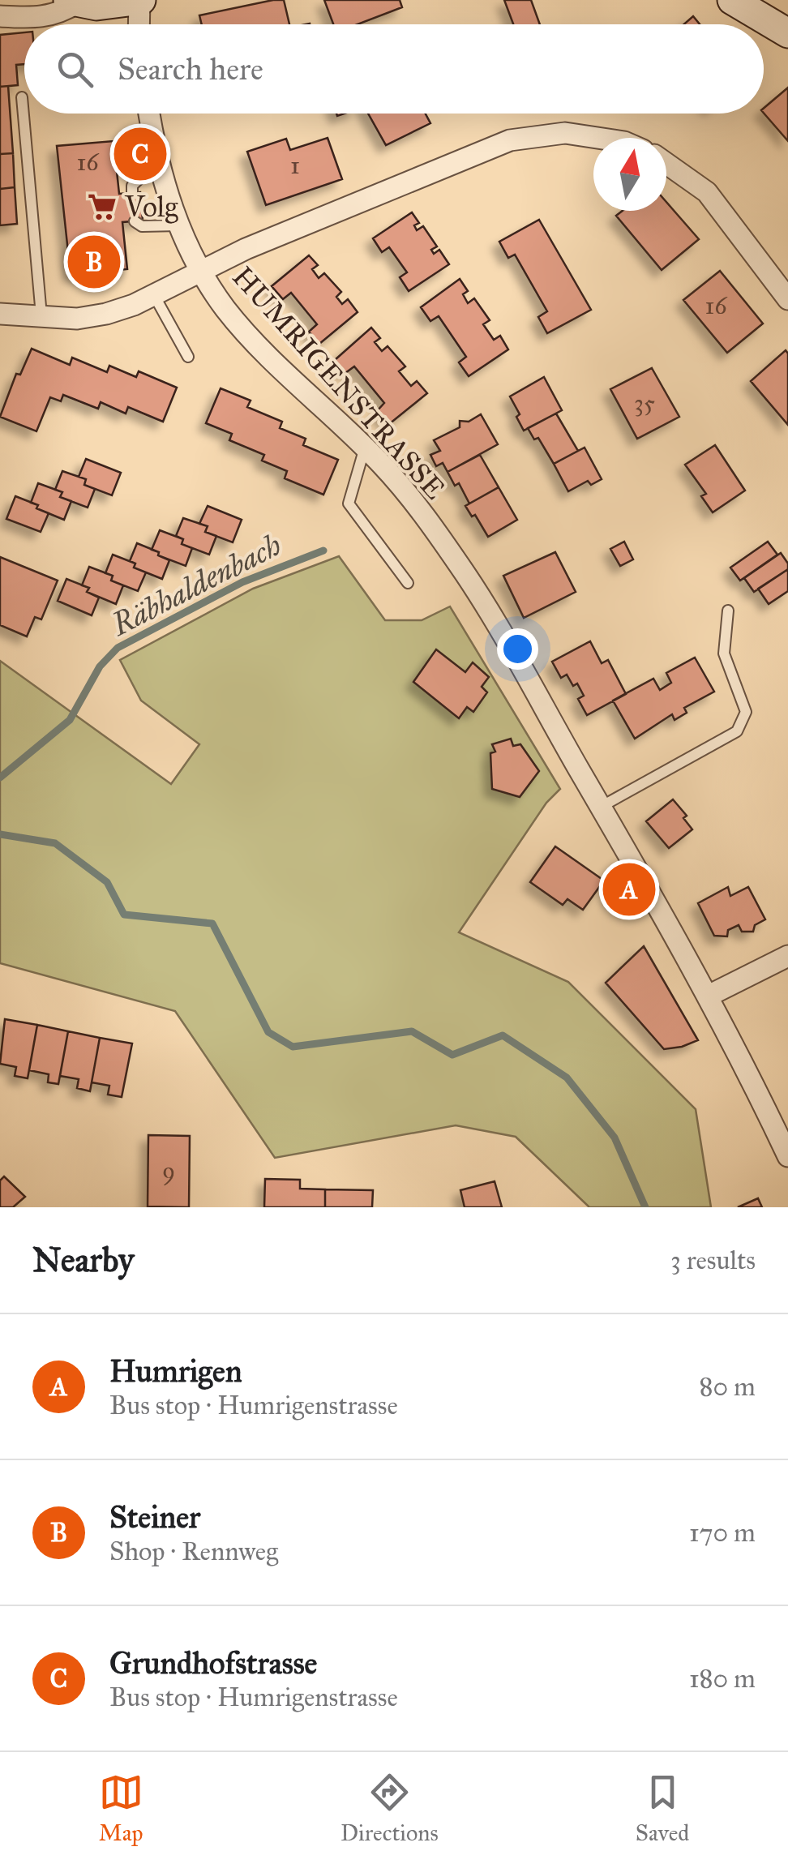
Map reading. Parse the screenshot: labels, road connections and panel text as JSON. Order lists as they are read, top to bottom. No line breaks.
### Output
{"streets":{"street":["HUMRIGENSTRASSE"]},"water":["Räbhaldenbach"],"places":{"supermarket":["Volg"]},"house_numbers":["16","1","16","35","9"],"north":"top","page":{"search":"Search here","pins":["C","B","A"],"heading":["Nearby","3 results"],"list":[{"mark":"A","name":"Humrigen","note":"Bus stop · Humrigenstrasse","value":"80 m"},{"mark":"B","name":"Steiner","note":"Shop · Rennweg","value":"170 m"},{"mark":"C","name":"Grundhofstrasse","note":"Bus stop · Humrigenstrasse","value":"180 m"}],"nav":["Map","Directions","Saved"]}}
